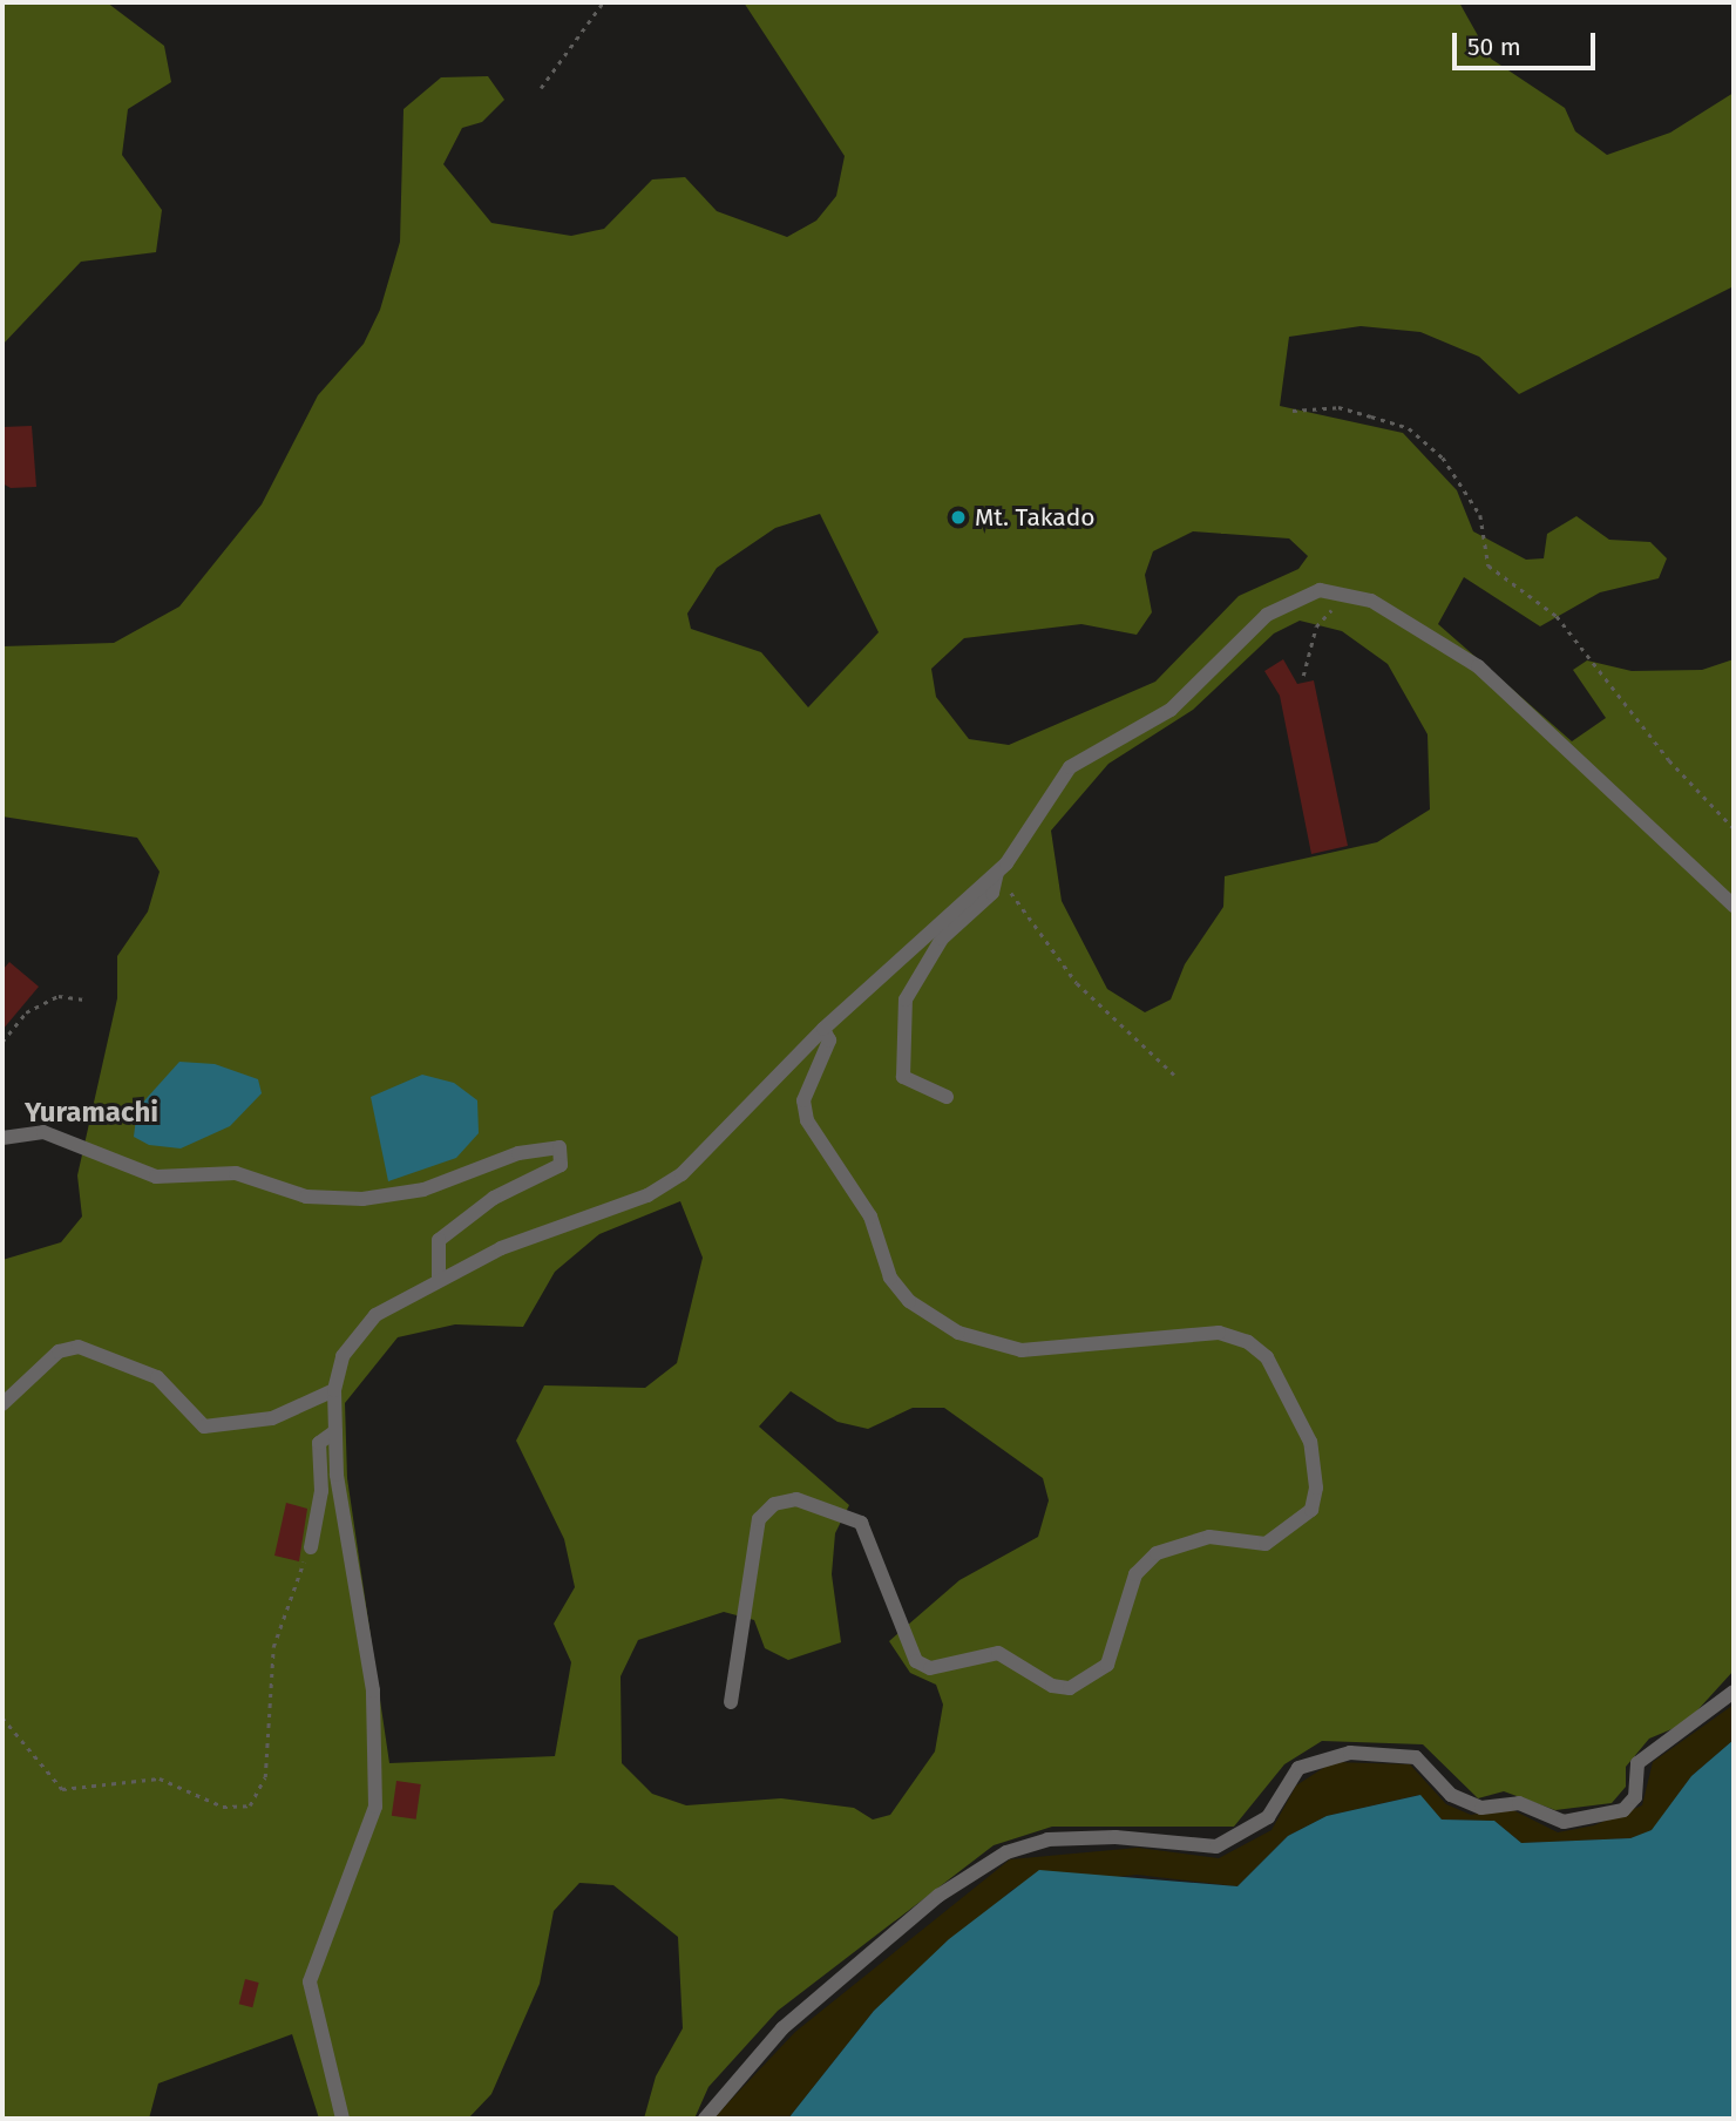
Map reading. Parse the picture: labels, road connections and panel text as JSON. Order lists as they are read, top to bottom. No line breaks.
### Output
{"districts":["Yuramachi"],"places":["Mt. Takado"],"scale_bar":"50 m"}
